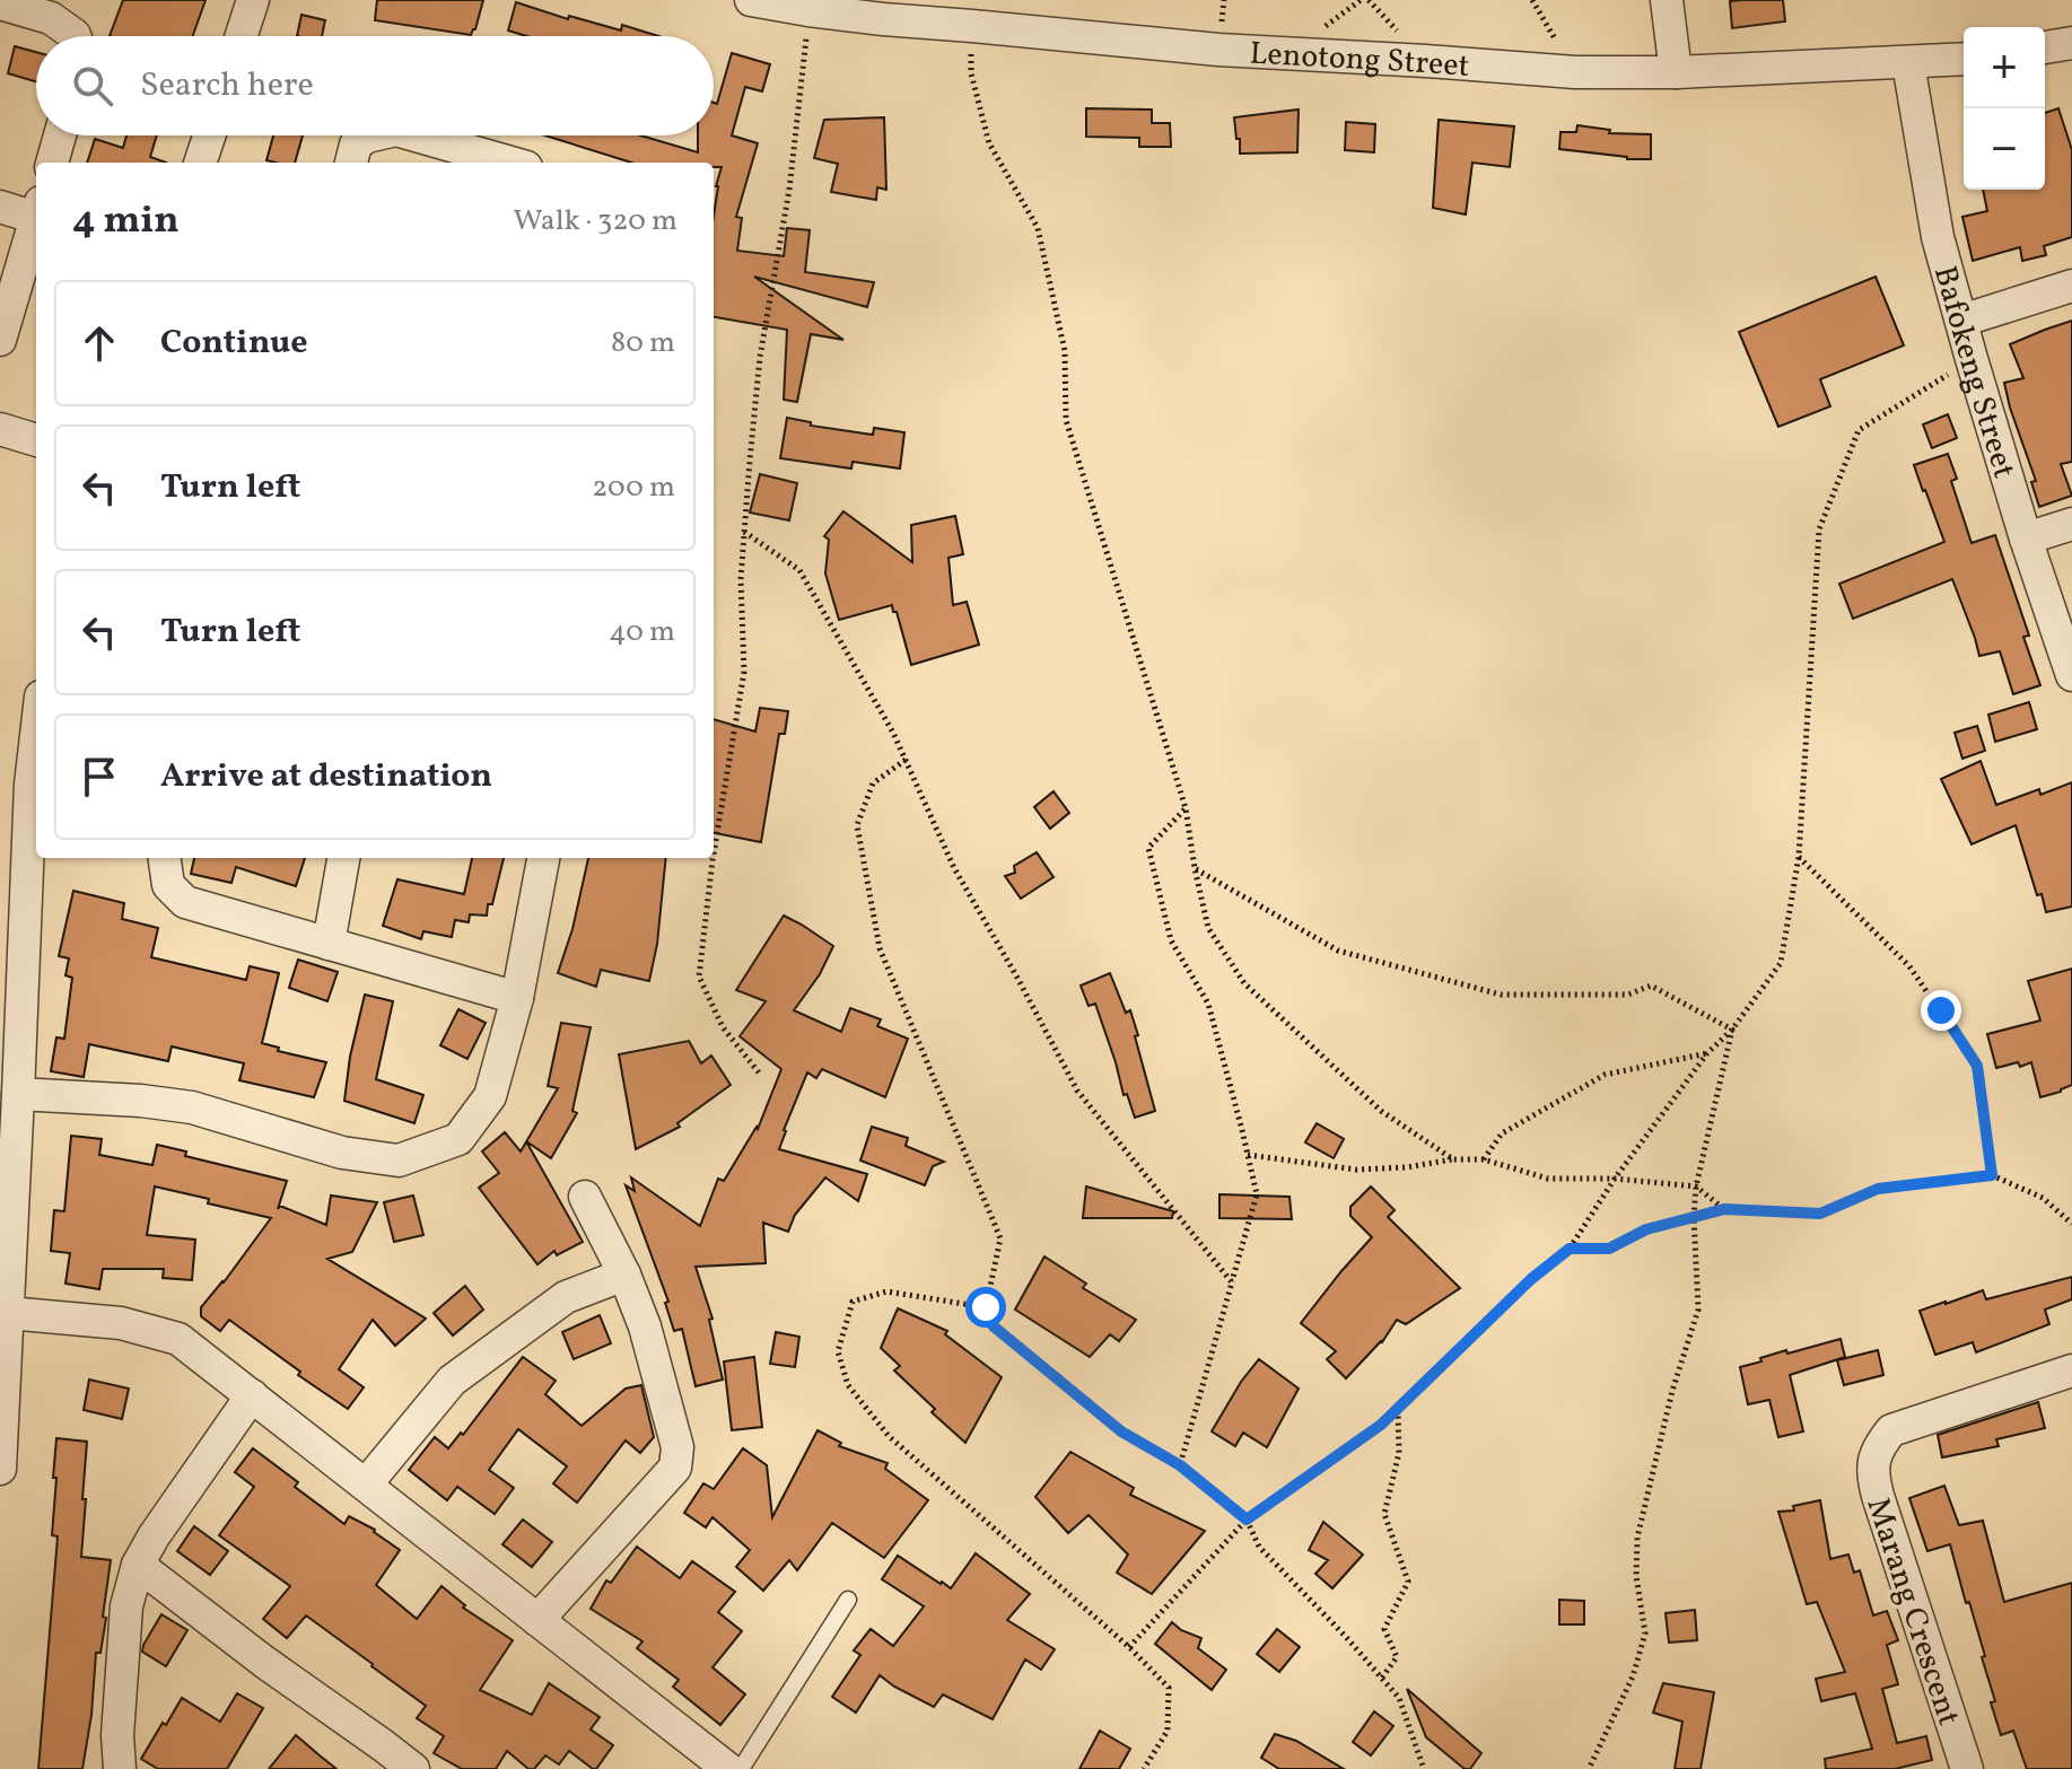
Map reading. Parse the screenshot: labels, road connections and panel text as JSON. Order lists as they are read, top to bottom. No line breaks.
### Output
{"streets":{"street":["Lenotong Street","Bafokeng Street","Marang Crescent"]},"crossings":[["Lenotong Street","Bafokeng Street"]],"page":{"map_buttons":["+","−"],"search":"Search here","heading":["4 min","Walk · 320 m"],"list":[["Continue","80 m"],["Turn left","200 m"],["Turn left","40 m"],"Arrive at destination"]}}
